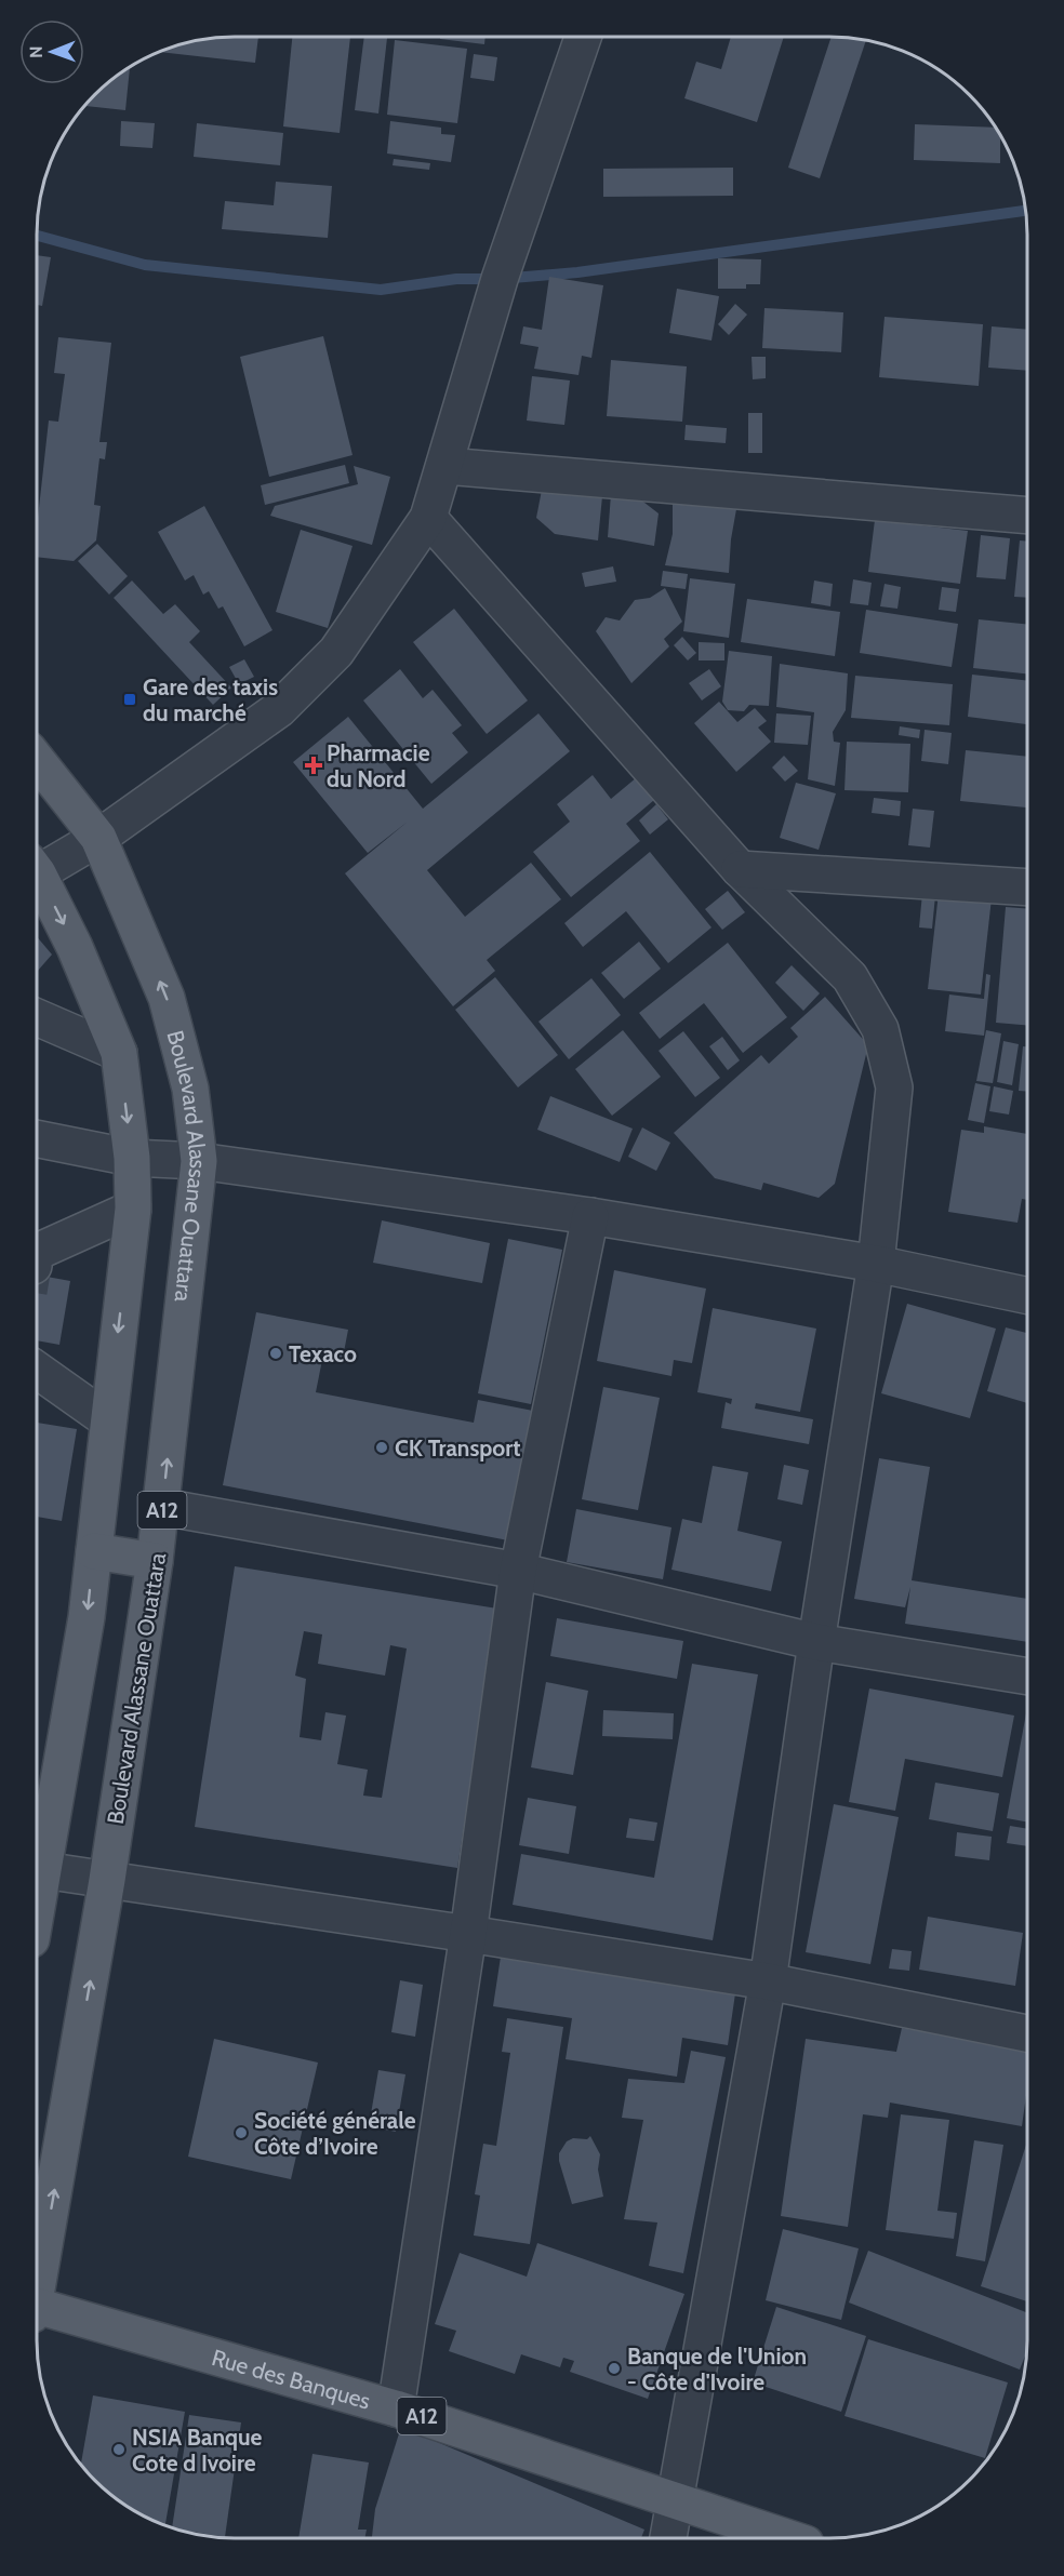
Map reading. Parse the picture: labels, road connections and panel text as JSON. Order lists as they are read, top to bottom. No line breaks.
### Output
{"streets":{"main road":["Boulevard Alassane Ouattara","A12","Rue des Banques"]},"places":{"transit":["Gare des taxis du marché"],"health":["Pharmacie du Nord"],"other":["Texaco","CK Transport","Société générale Côte d’Ivoire","Banque de l'Union - Côte d'Ivoire","NSIA Banque Cote d Ivoire"]},"north":"left"}
